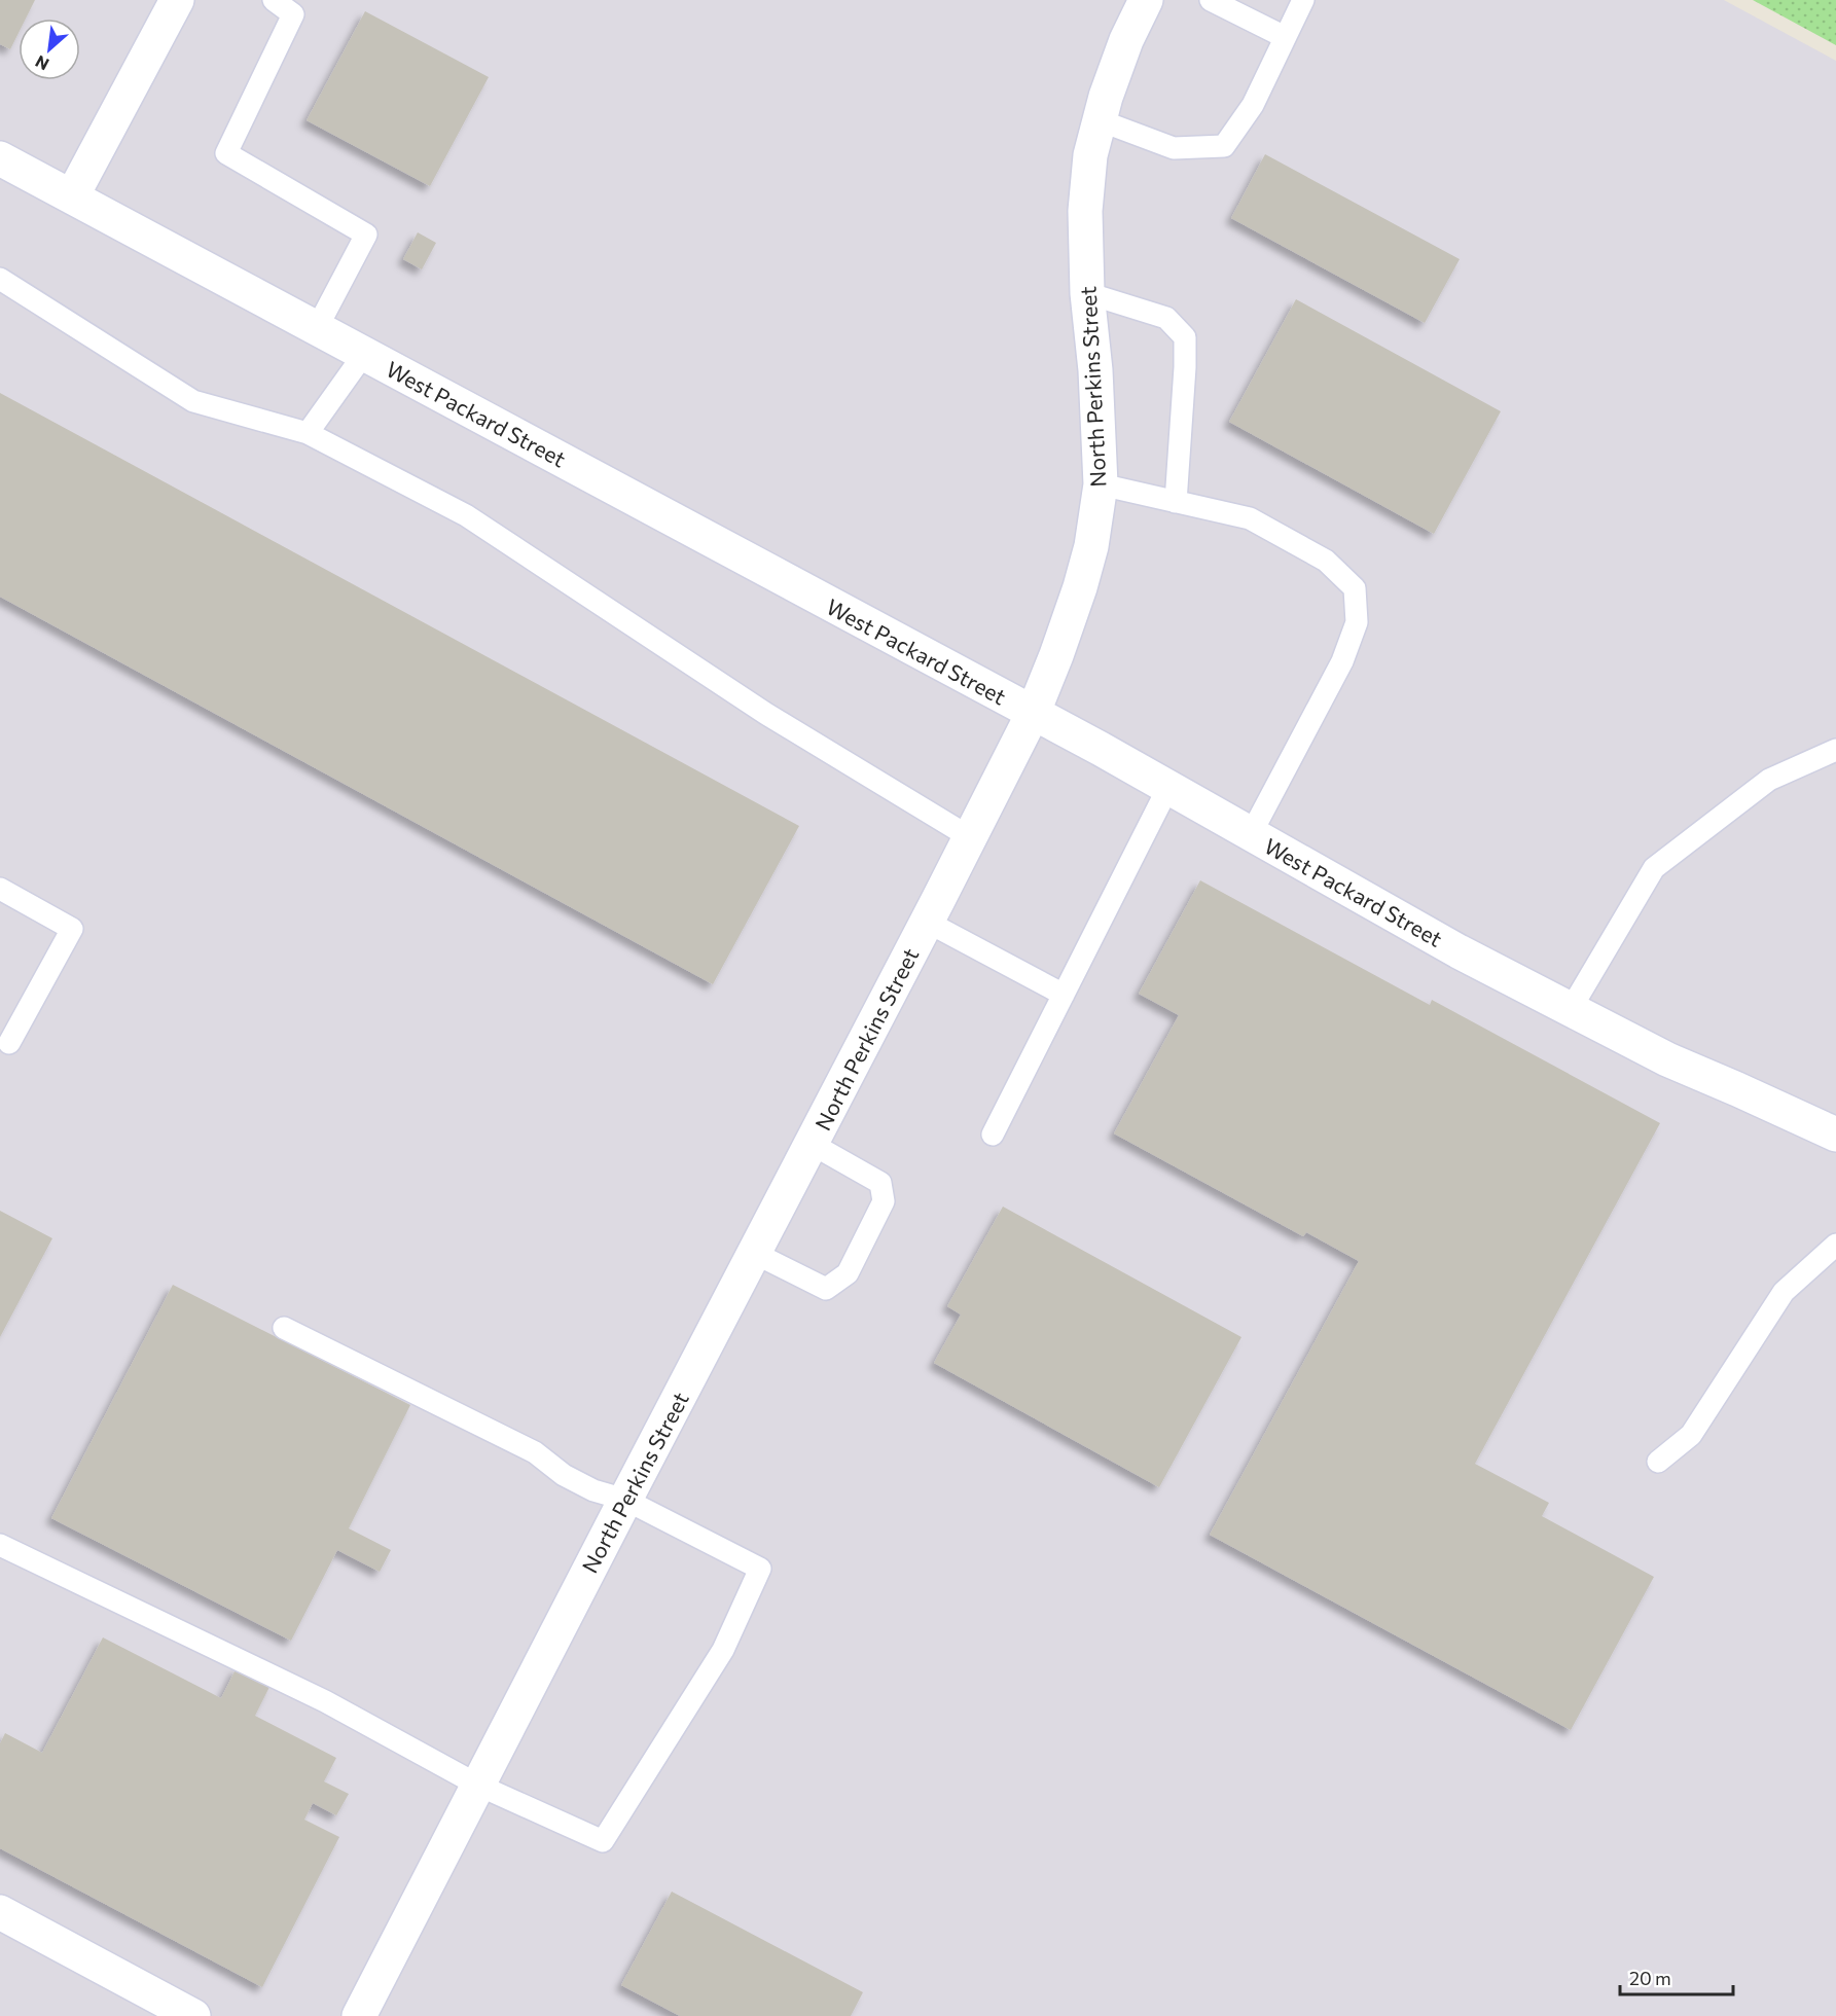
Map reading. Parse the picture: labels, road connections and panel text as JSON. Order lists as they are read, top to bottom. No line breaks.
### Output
{"streets":{"street":["North Perkins Street","West Packard Street"]},"crossings":[["North Perkins Street","West Packard Street"]],"scale_bar":"20 m","north":"bottom left"}
